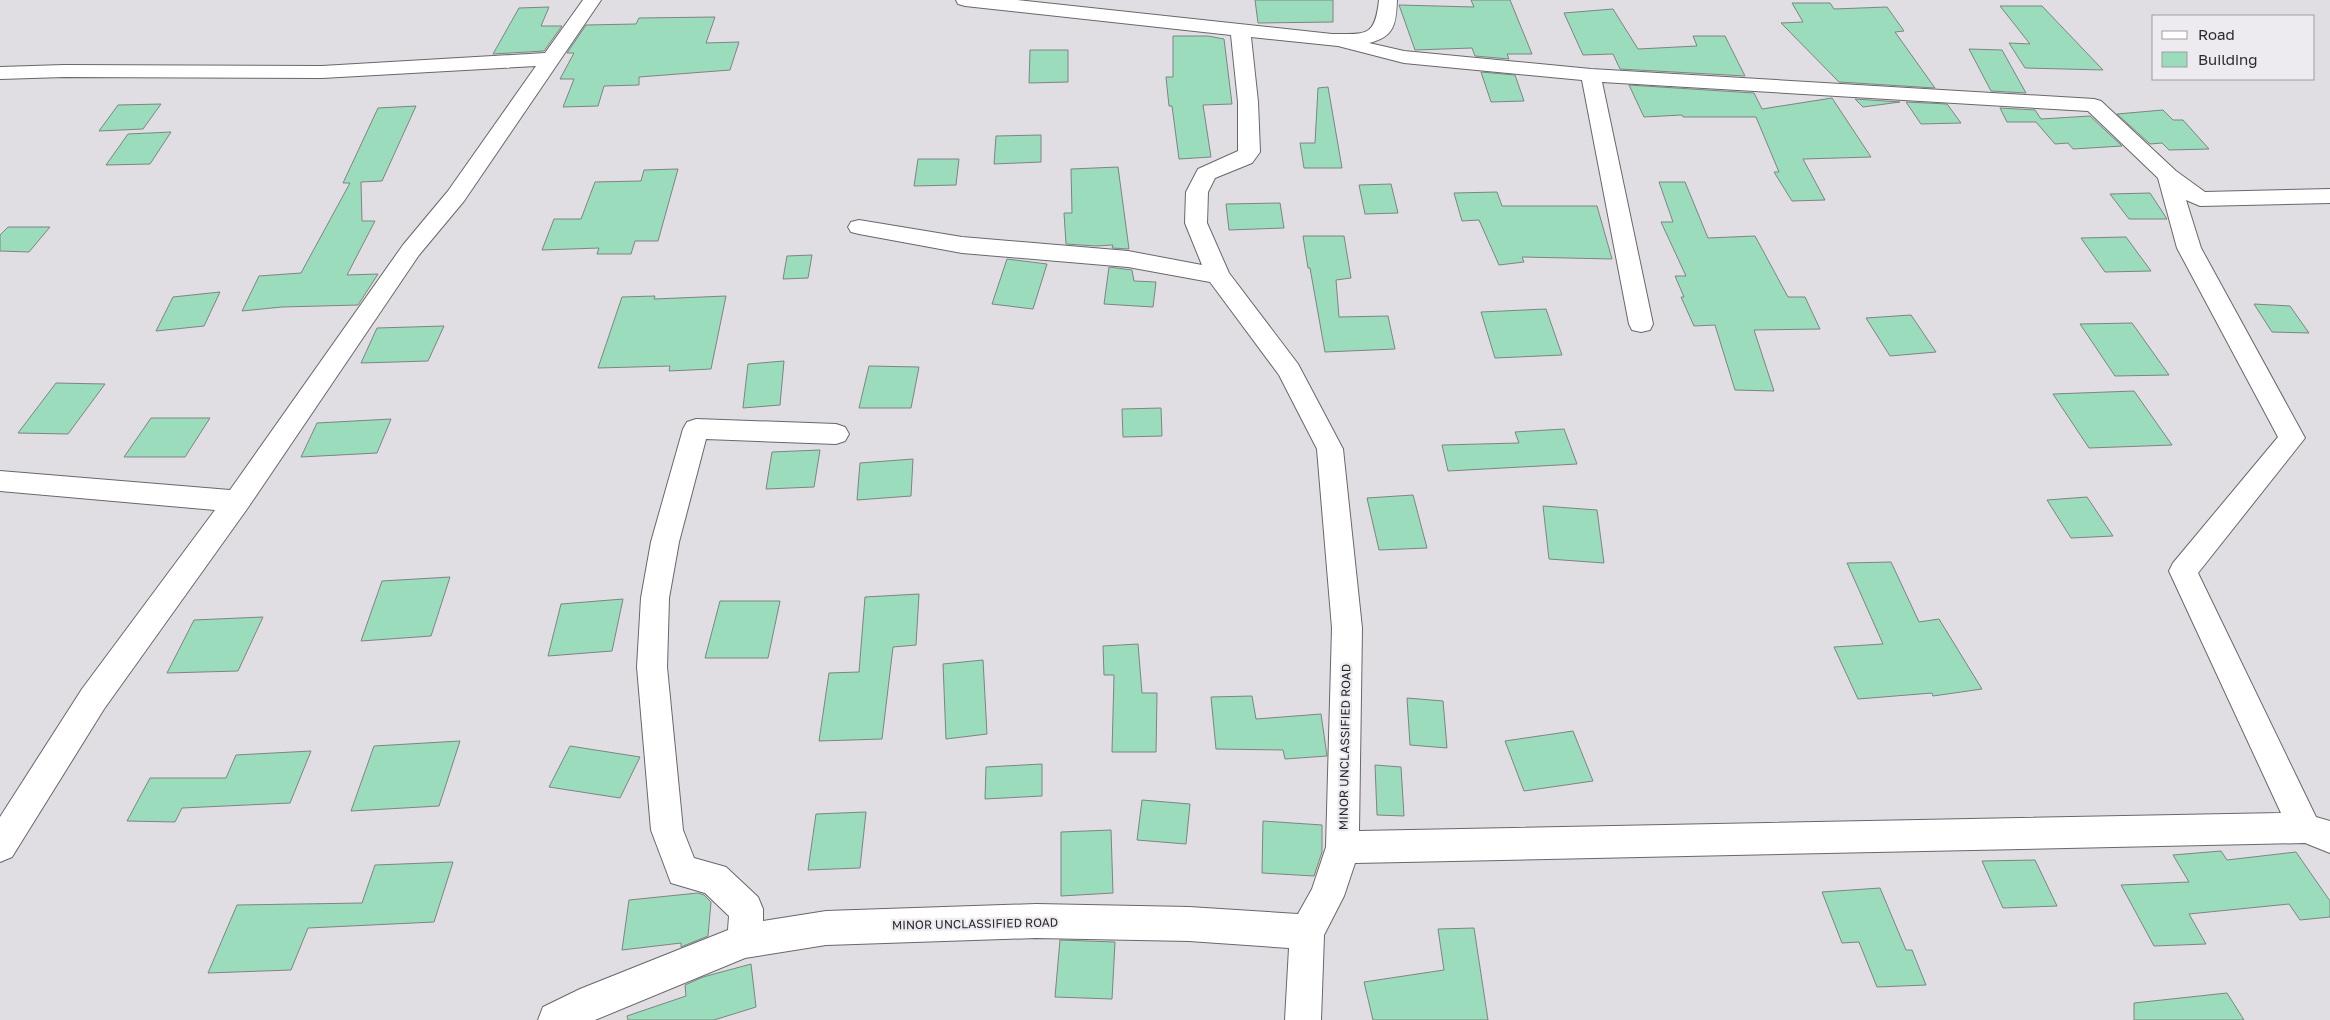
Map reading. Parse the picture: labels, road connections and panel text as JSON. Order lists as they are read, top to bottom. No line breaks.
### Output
{"streets":{"street":["MINOR UNCLASSIFIED ROAD"]},"legend":["Road","Building"]}
